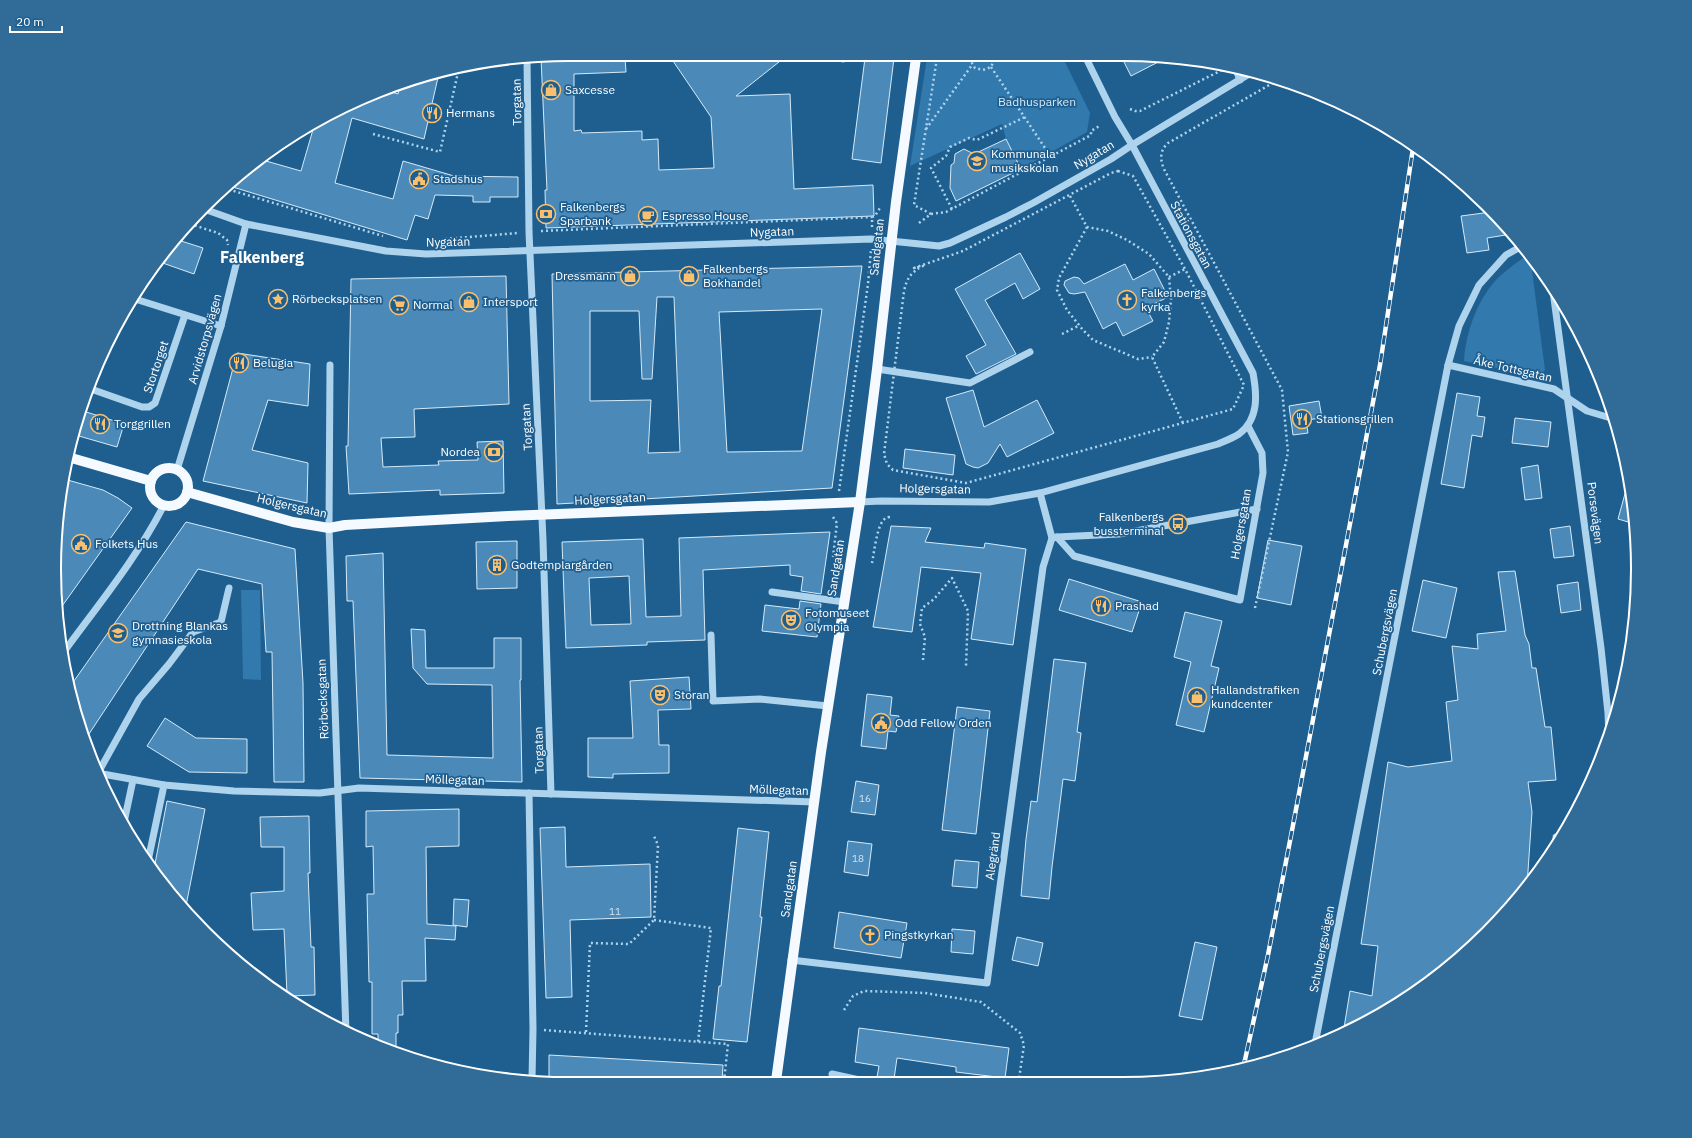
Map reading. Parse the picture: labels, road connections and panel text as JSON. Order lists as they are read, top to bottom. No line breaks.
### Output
{"streets":{"main road":["Sandgatan","Holgersgatan"],"street":["Torgatan","Nygatan","Stationsgatan","Arvidstorpsvägen","Stortorget","Åke Tottsgatan","Porsevägen","Schubergsvägen","Rörbecksgatan","Möllegatan","Alegränd"]},"crossings":[["Torgatan","Nygatan"],["Torgatan","Holgersgatan"],["Torgatan","Möllegatan"],["Nygatan","Stationsgatan"],["Nygatan","Sandgatan"],["Nygatan","Arvidstorpsvägen"],["Stationsgatan","Holgersgatan"],["Sandgatan","Holgersgatan"],["Sandgatan","Möllegatan"],["Sandgatan","Alegränd"],["Arvidstorpsvägen","Holgersgatan"],["Åke Tottsgatan","Porsevägen"],["Åke Tottsgatan","Schubergsvägen"],["Holgersgatan","Rörbecksgatan"],["Holgersgatan","Alegränd"],["Rörbecksgatan","Möllegatan"]],"districts":["Falkenberg"],"parks":["Badhusparken"],"places":{"shop":["Saxcesse","Dressmann","Falkenbergs Bokhandel","Intersport","Hallandstrafiken kundcenter"],"restaurant":["Hermans","Belugia","Stationsgrillen","Torggrillen","Prashad"],"school or university":["Kommunala musikskolan","Drottning Blankas gymnasieskola"],"public building":["Stadshus","Folkets Hus","Odd Fellow Orden"],"bank":["Falkenbergs Sparbank","Nordea"],"cafe":["Espresso House"],"place":["Rörbecksplatsen"],"church":["Falkenbergs kyrka","Pingstkyrkan"],"supermarket":["Normal"],"bus stop":["Falkenbergs bussterminal"],"building":["Godtemplargården"],"theatre":["Fotomuseet Olympia","Storan"]},"house_numbers":["16","18","11"],"scale_bar":"20 m"}
